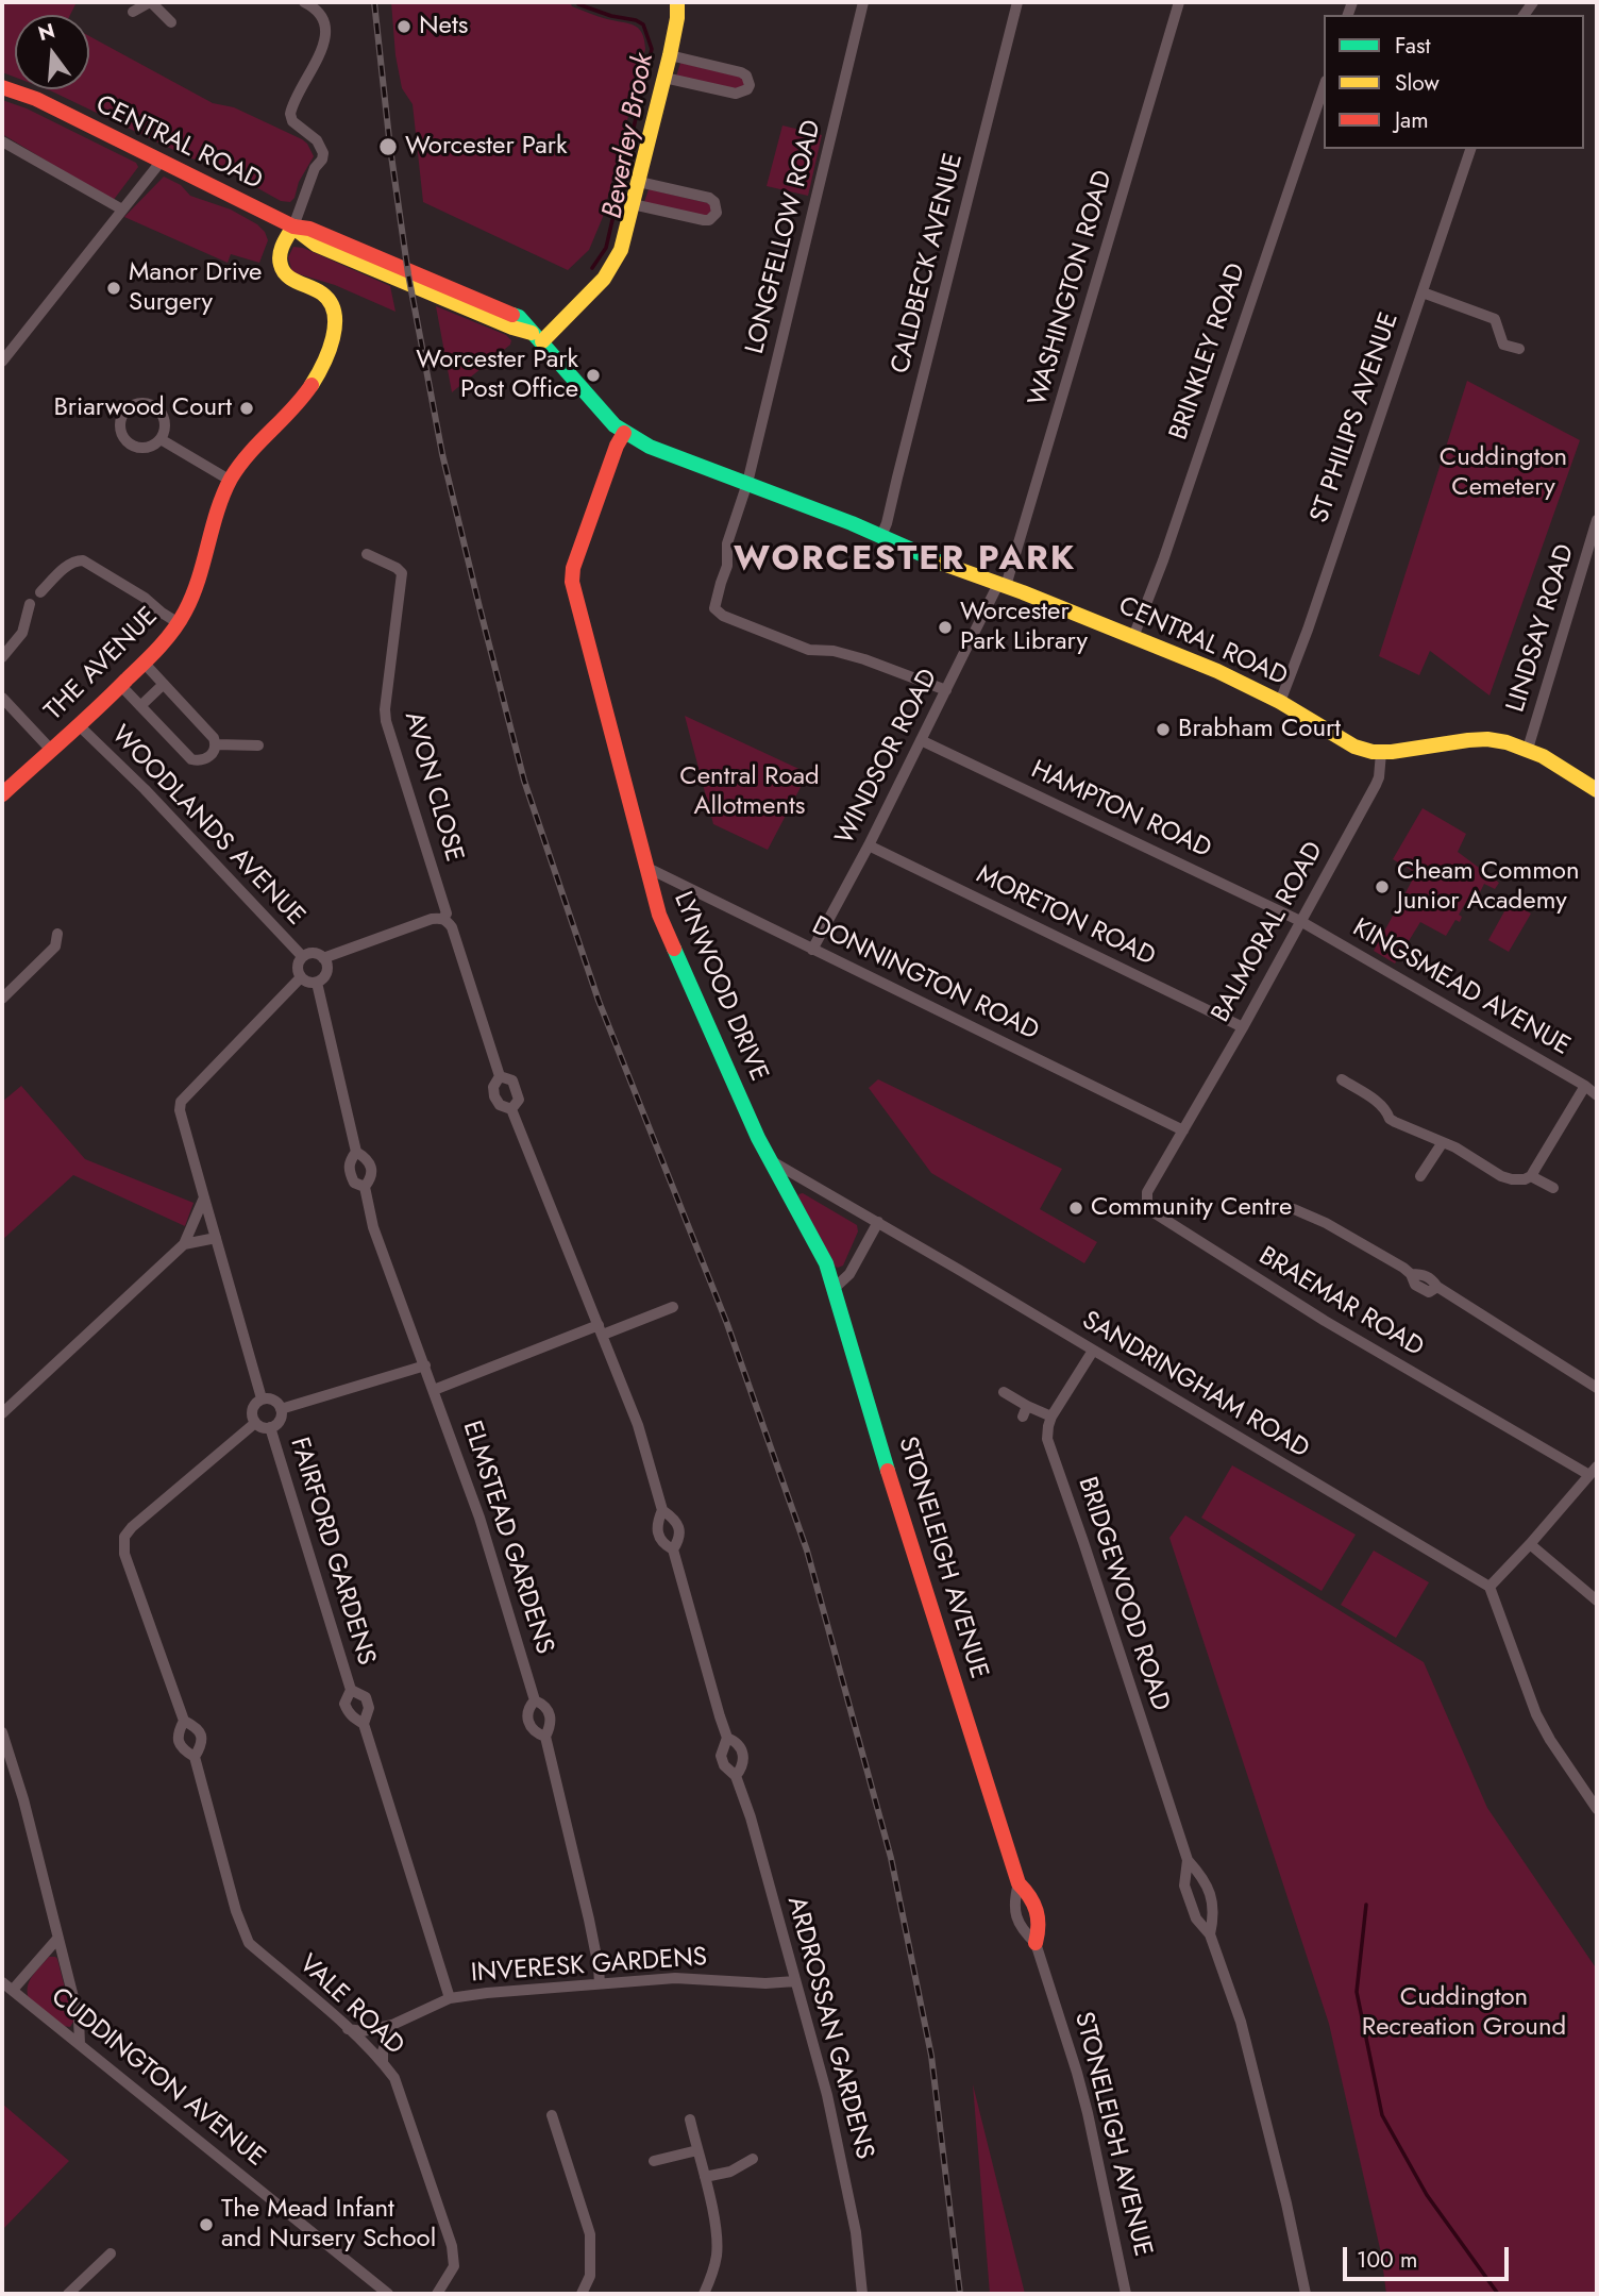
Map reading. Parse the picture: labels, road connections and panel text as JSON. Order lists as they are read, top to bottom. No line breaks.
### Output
{"streets":{"street":["CENTRAL ROAD","LONGFELLOW ROAD","CALDBECK AVENUE","WASHINGTON ROAD","BRINKLEY ROAD","ST PHILIPS AVENUE","LINDSAY ROAD","THE AVENUE","WINDSOR ROAD","AVON CLOSE","HAMPTON ROAD","WOODLANDS AVENUE","MORETON ROAD","BALMORAL ROAD","DONNINGTON ROAD","LYNWOOD DRIVE","KINGSMEAD AVENUE","BRAEMAR ROAD","SANDRINGHAM ROAD","ELMSTEAD GARDENS","FAIRFORD GARDENS","STONELEIGH AVENUE","BRIDGEWOOD ROAD","INVERESK GARDENS","VALE ROAD","ARDROSSAN GARDENS","CUDDINGTON AVENUE"]},"crossings":[["CENTRAL ROAD","LONGFELLOW ROAD"],["CENTRAL ROAD","CALDBECK AVENUE"],["CENTRAL ROAD","WASHINGTON ROAD"],["CENTRAL ROAD","BRINKLEY ROAD"],["CENTRAL ROAD","ST PHILIPS AVENUE"],["CENTRAL ROAD","LINDSAY ROAD"],["CENTRAL ROAD","THE AVENUE"],["CENTRAL ROAD","WINDSOR ROAD"],["CENTRAL ROAD","BALMORAL ROAD"],["CENTRAL ROAD","LYNWOOD DRIVE"],["LONGFELLOW ROAD","WINDSOR ROAD"],["WASHINGTON ROAD","WINDSOR ROAD"],["THE AVENUE","WOODLANDS AVENUE"],["WINDSOR ROAD","HAMPTON ROAD"],["WINDSOR ROAD","MORETON ROAD"],["WINDSOR ROAD","DONNINGTON ROAD"],["HAMPTON ROAD","BALMORAL ROAD"],["HAMPTON ROAD","KINGSMEAD AVENUE"],["MORETON ROAD","BALMORAL ROAD"],["BALMORAL ROAD","DONNINGTON ROAD"],["BALMORAL ROAD","KINGSMEAD AVENUE"],["BALMORAL ROAD","BRAEMAR ROAD"],["DONNINGTON ROAD","LYNWOOD DRIVE"],["DONNINGTON ROAD","BRAEMAR ROAD"],["LYNWOOD DRIVE","SANDRINGHAM ROAD"],["LYNWOOD DRIVE","STONELEIGH AVENUE"],["ELMSTEAD GARDENS","INVERESK GARDENS"],["FAIRFORD GARDENS","INVERESK GARDENS"],["FAIRFORD GARDENS","VALE ROAD"],["INVERESK GARDENS","VALE ROAD"],["INVERESK GARDENS","ARDROSSAN GARDENS"]],"districts":["WORCESTER PARK"],"water":["Beverley Brook"],"parks":["Cuddington Cemetery","Central Road Allotments","Cuddington Recreation Ground"],"places":["Nets","Worcester Park","Manor Drive Surgery","Worcester Park Post Office","Briarwood Court","Worcester Park Library","Brabham Court","Cheam Common Junior Academy","Community Centre","The Mead Infant and Nursery School"],"legend":["Fast","Slow","Jam"],"scale_bar":"100 m","north":"top"}
